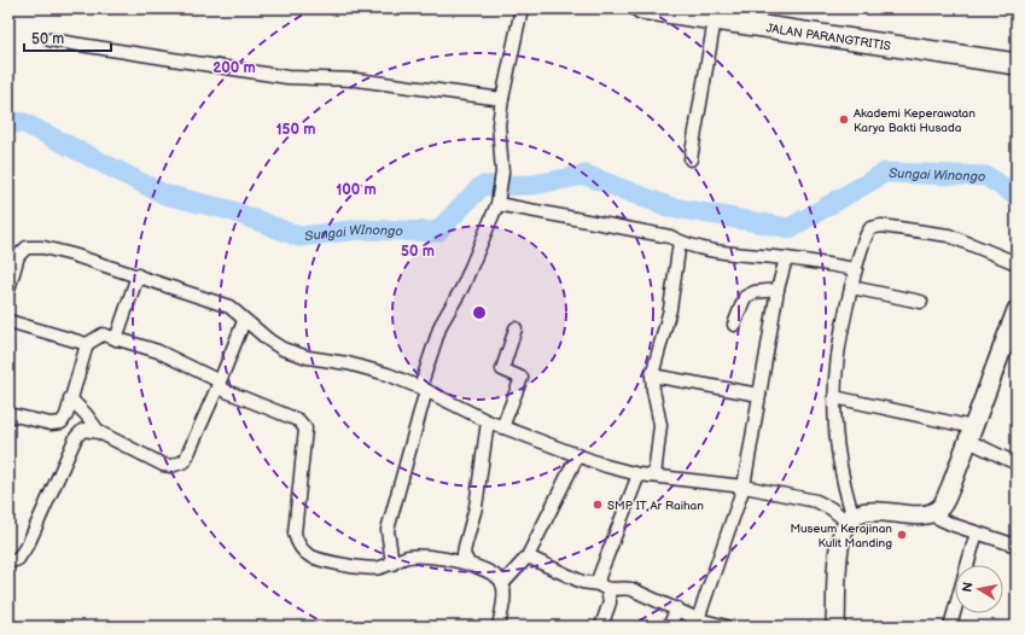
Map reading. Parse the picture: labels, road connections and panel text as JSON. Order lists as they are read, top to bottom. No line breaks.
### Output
{"streets":{"main road":["JALAN PARANGTRITIS"]},"water":["Sungai Winongo","Sungai WInongo"],"places":["Akademi Keperawatan Karya Bakti Husada","SMP IT Ar Raihan","Museum Kerajinan Kulit Manding"],"scale_bar":"50 m","north":"left","rings":["200 m","150 m","100 m","50 m"]}
